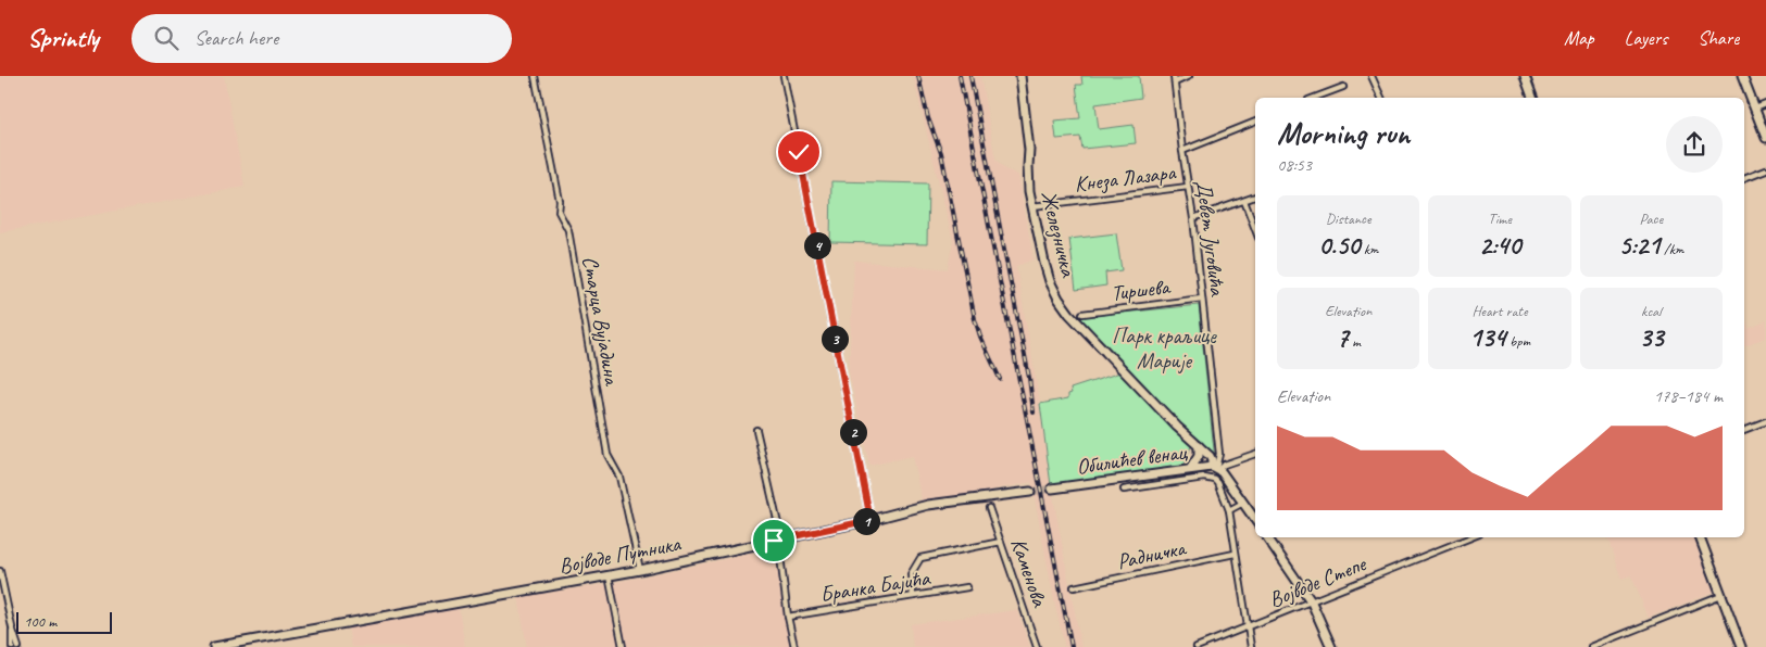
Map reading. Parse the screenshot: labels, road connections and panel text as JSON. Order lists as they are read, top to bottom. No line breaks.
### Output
{"streets":{"main road":["Железничка","Обилићев венац","Војводе Путника"],"street":["Кнеза Лазара","Девет Југовића","Тиршева","Старца Вујадина","Радничка","Каменова","Војводе Степе","Бранка Бајића"]},"crossings":[["Кнеза Лазара","Железничка"],["Кнеза Лазара","Девет Југовића"],["Железничка","Девет Југовића"],["Железничка","Обилићев венац"],["Девет Југовића","Тиршева"],["Девет Југовића","Обилићев венац"],["Старца Вујадина","Војводе Путника"]],"parks":["Парк краљице Марије"],"scale_bar":"100 m","page":{"header":"Sprintly","search":"Search here","nav":["Map","Layers","Share"],"heading":["Morning run","08:53"],"stats":[["Distance","0.50 km"],["Time","2:40"],["Pace","5:21 /km"],["Elevation","7 m"],["Heart rate","134 bpm"],["kcal","33"]],"pins":["4","3","2","1"],"chart":["Elevation","178–184 m"],"scale":"100 m"}}
